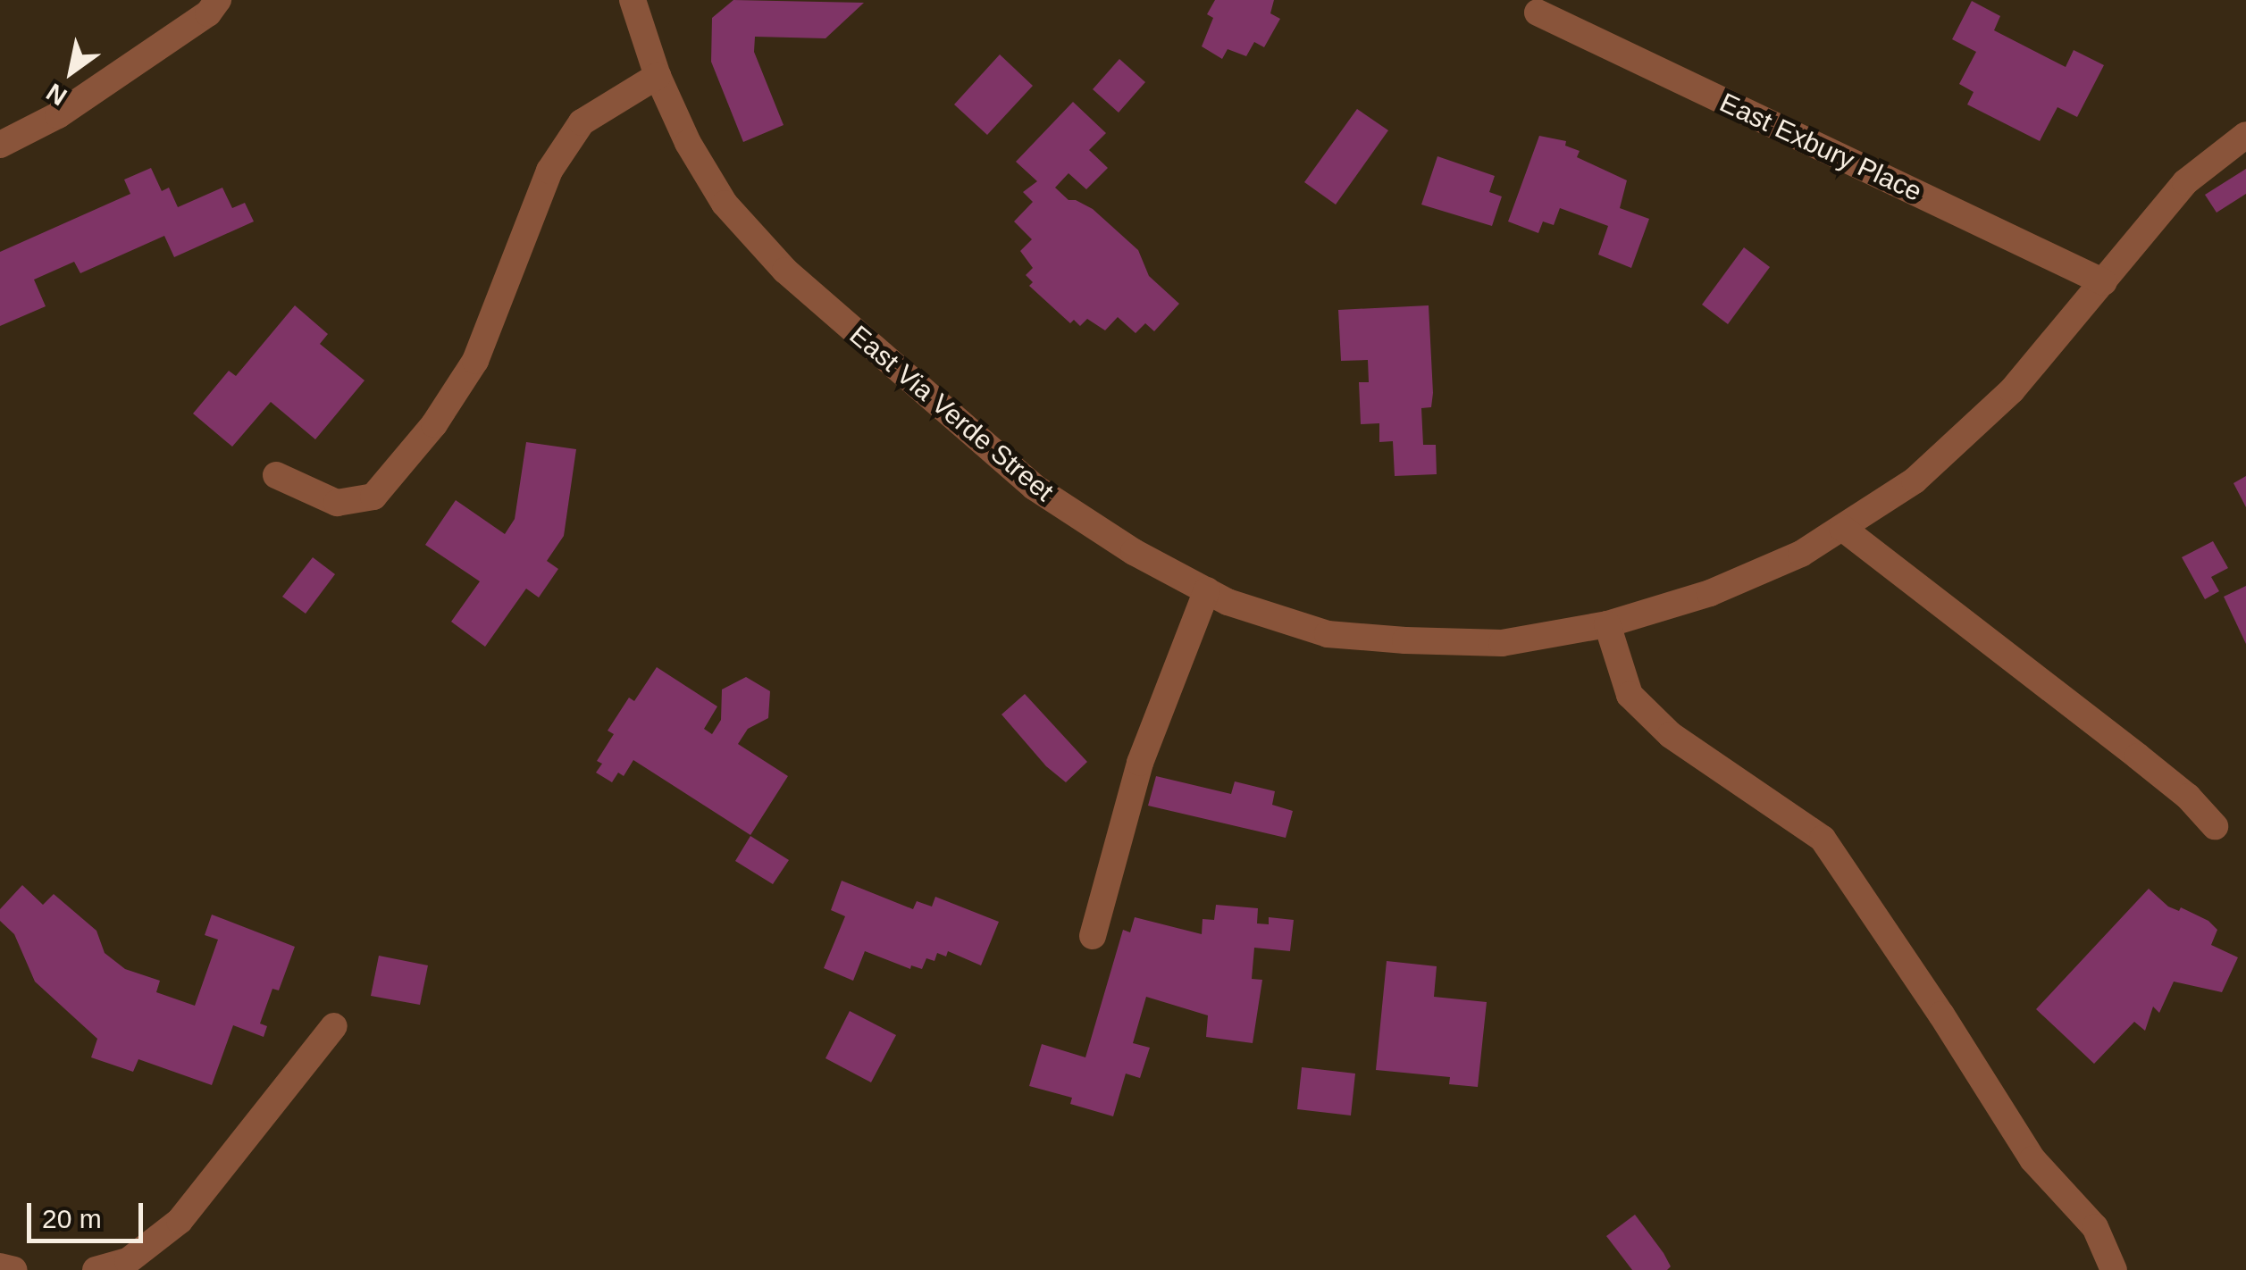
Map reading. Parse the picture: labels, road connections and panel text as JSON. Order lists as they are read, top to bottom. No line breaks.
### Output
{"streets":{"street":["East Exbury Place","East Via Verde Street"]},"crossings":[["East Exbury Place","East Via Verde Street"]],"scale_bar":"20 m","north":"bottom left"}
